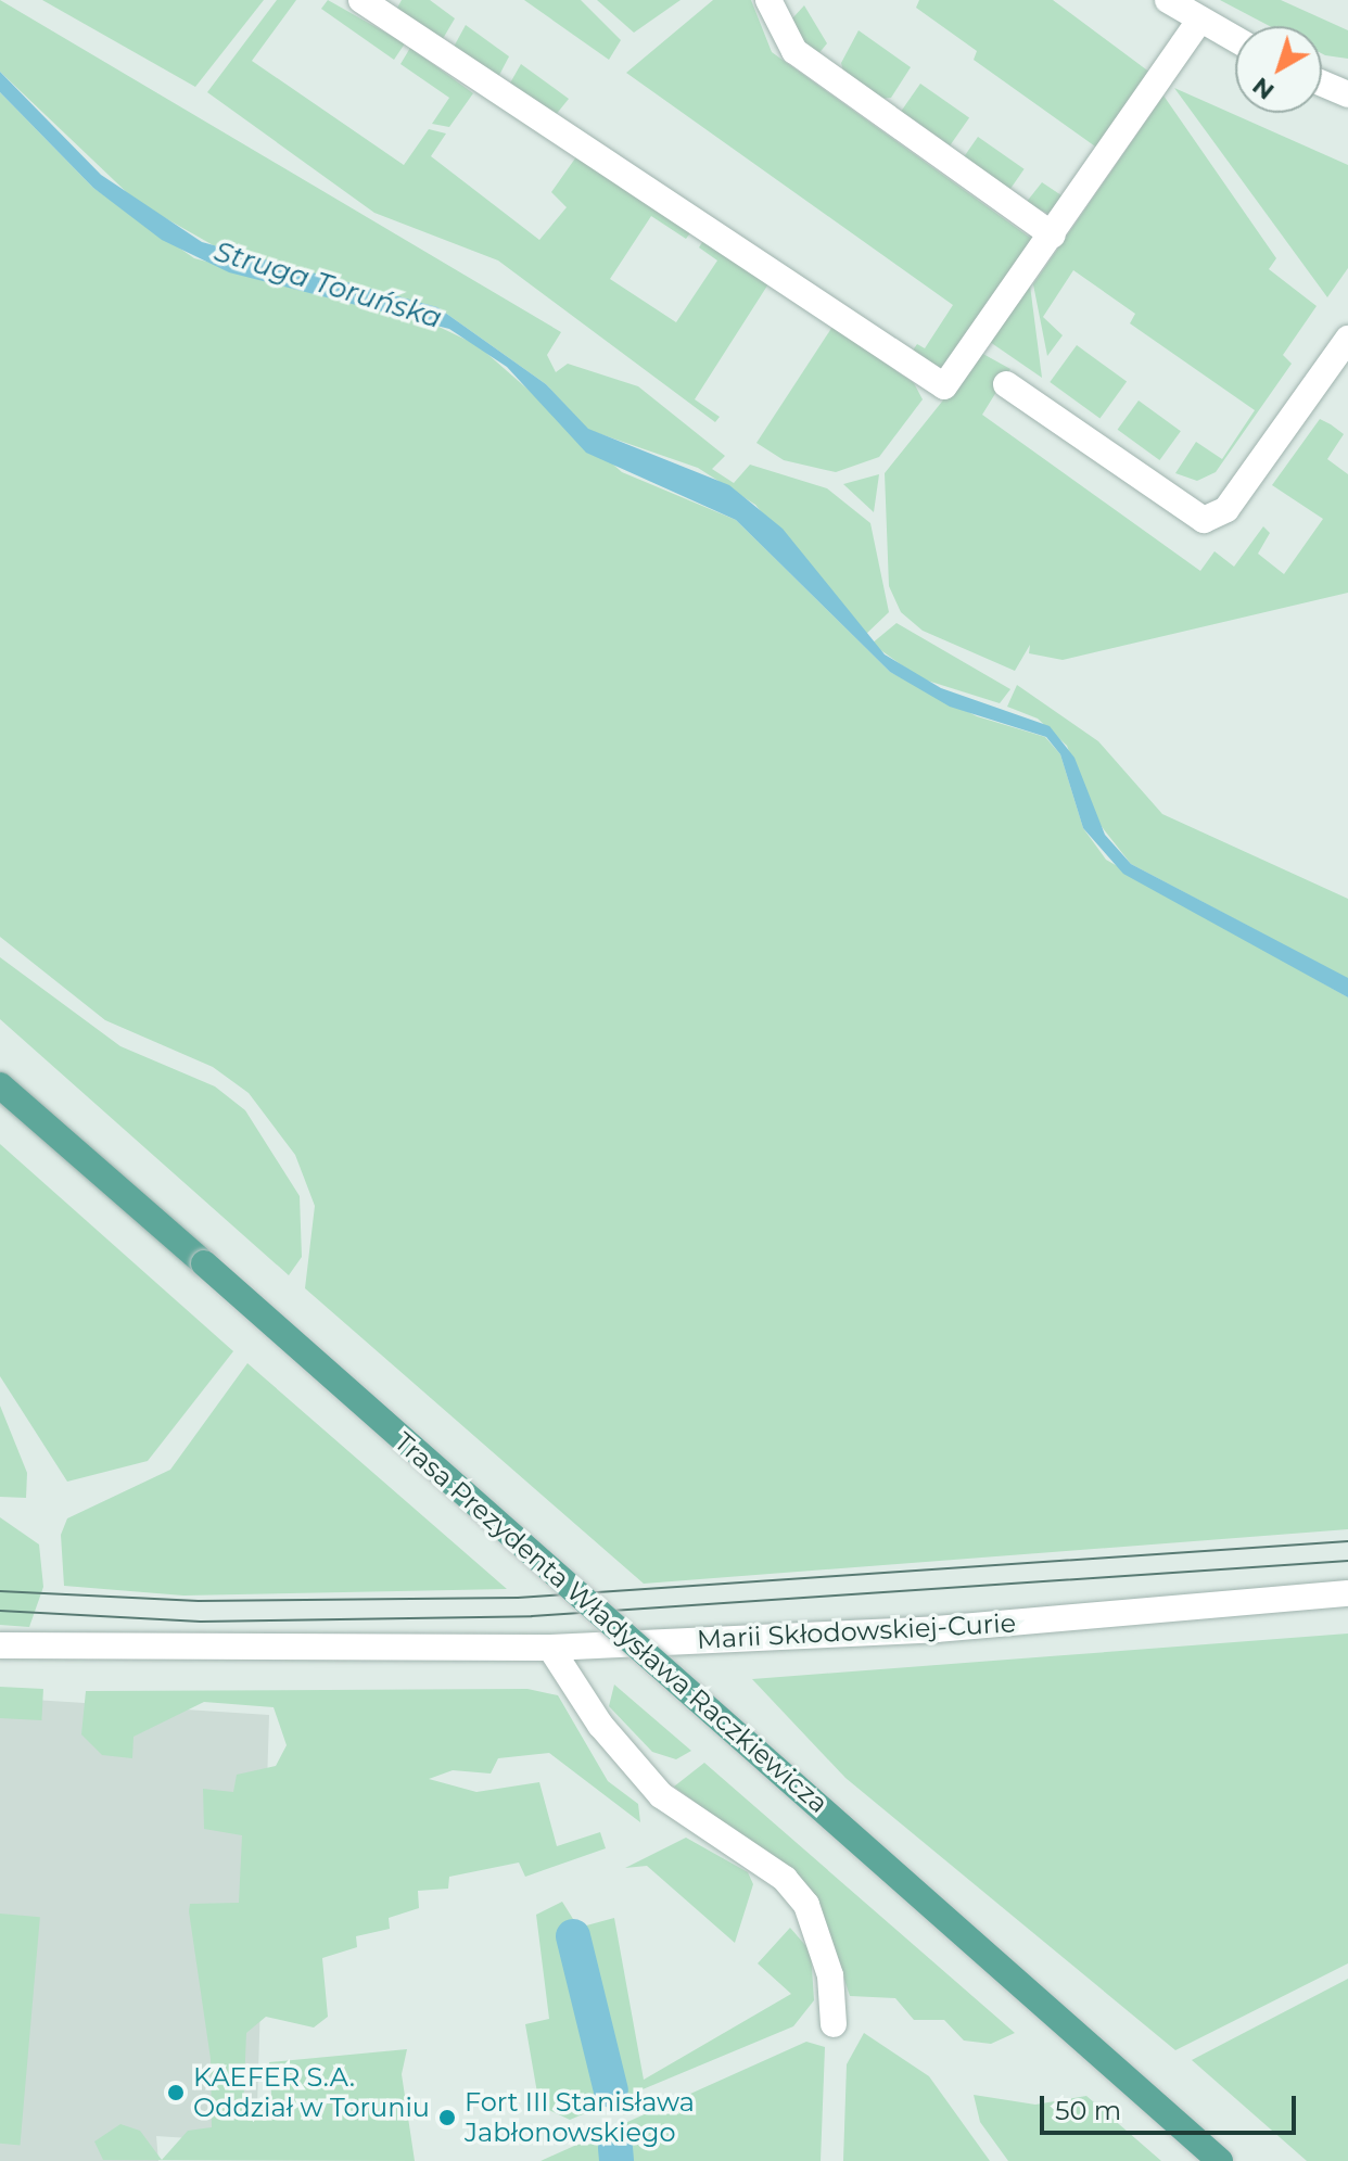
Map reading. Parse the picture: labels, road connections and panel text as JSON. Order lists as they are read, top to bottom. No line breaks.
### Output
{"streets":{"main road":["Trasa Prezydenta Władysława Raczkiewicza"],"street":["Marii Skłodowskiej-Curie"]},"water":["Struga Toruńska"],"places":["KAEFER S.A. Oddział w Toruniu","Fort III Stanisława Jabłonowskiego"],"scale_bar":"50 m","north":"bottom left"}
